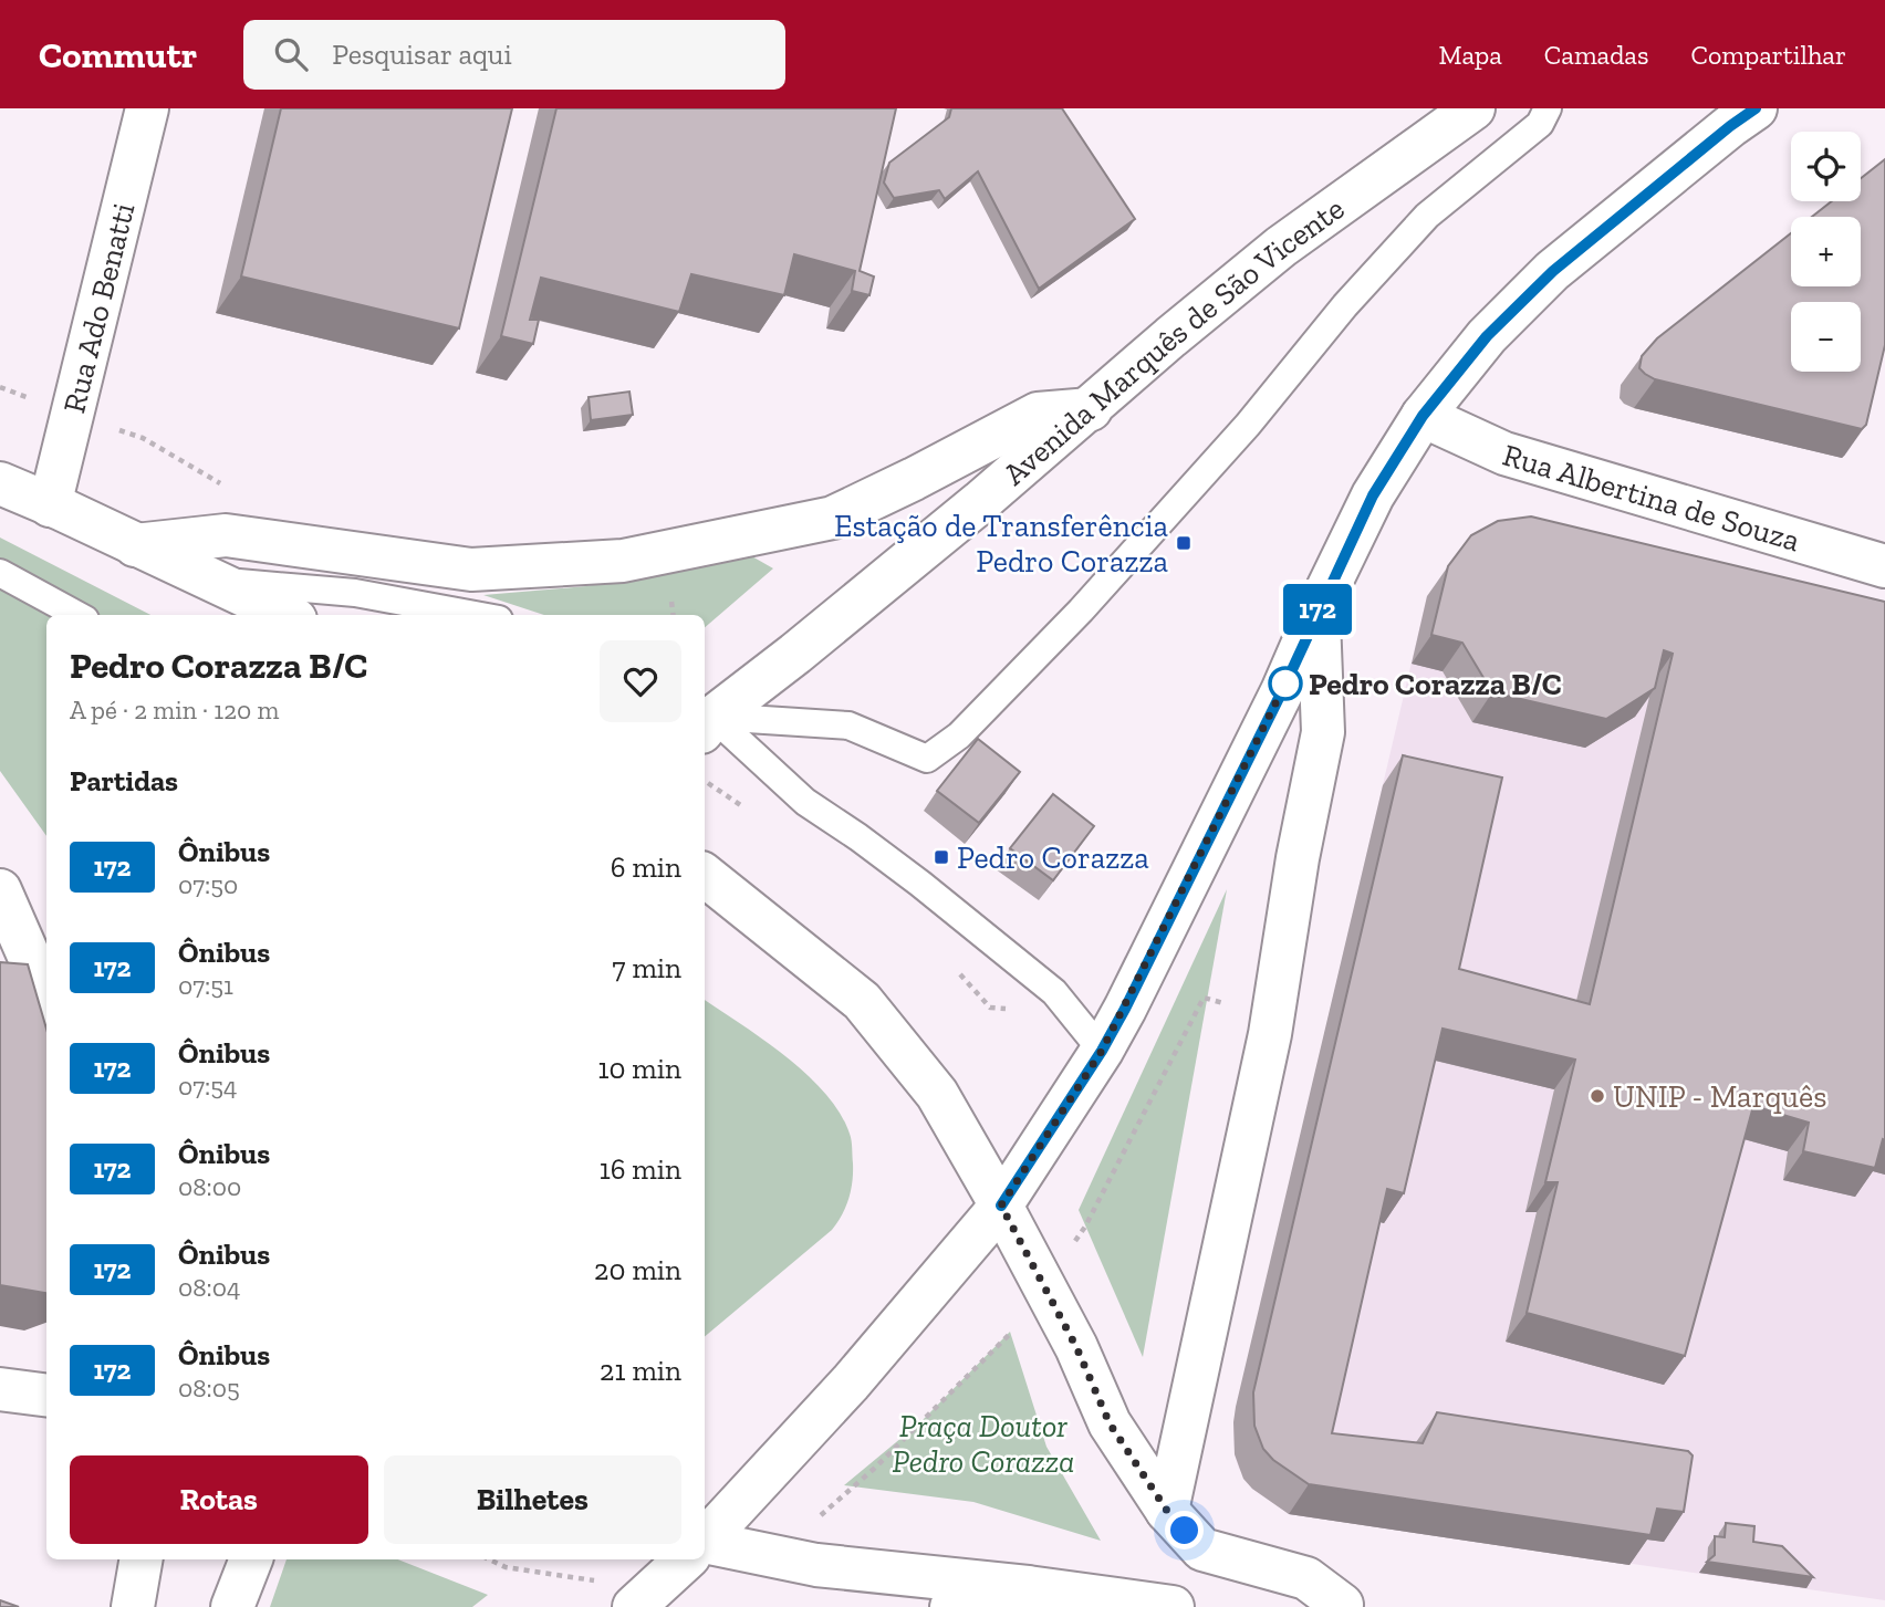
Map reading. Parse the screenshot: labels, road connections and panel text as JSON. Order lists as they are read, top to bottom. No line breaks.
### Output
{"streets":{"main road":["Rua Ado Benatti","Avenida Marquês de São Vicente","Rua Albertina de Souza"]},"parks":["Praça Doutor Pedro Corazza"],"places":{"transit":["Estação de Transferência Pedro Corazza","Pedro Corazza"],"other":["Pedro Corazza B/C","UNIP - Marquês"]},"lines":["bus line 172"],"page":{"header":"Commutr","search":"Pesquisar aqui","nav":["Mapa","Camadas","Compartilhar"],"on_map":"172","map_buttons":["+","−"],"heading":[["Pedro Corazza B/C","A pé · 2 min · 120 m"],"Partidas"],"list":[{"mark":"172","name":"Ônibus","note":"07:50","value":"6 min"},{"mark":"172","name":"Ônibus","note":"07:51","value":"7 min"},{"mark":"172","name":"Ônibus","note":"07:54","value":"10 min"},{"mark":"172","name":"Ônibus","note":"08:00","value":"16 min"},{"mark":"172","name":"Ônibus","note":"08:04","value":"20 min"},{"mark":"172","name":"Ônibus","note":"08:05","value":"21 min"}],"buttons":["Rotas","Bilhetes"]}}
